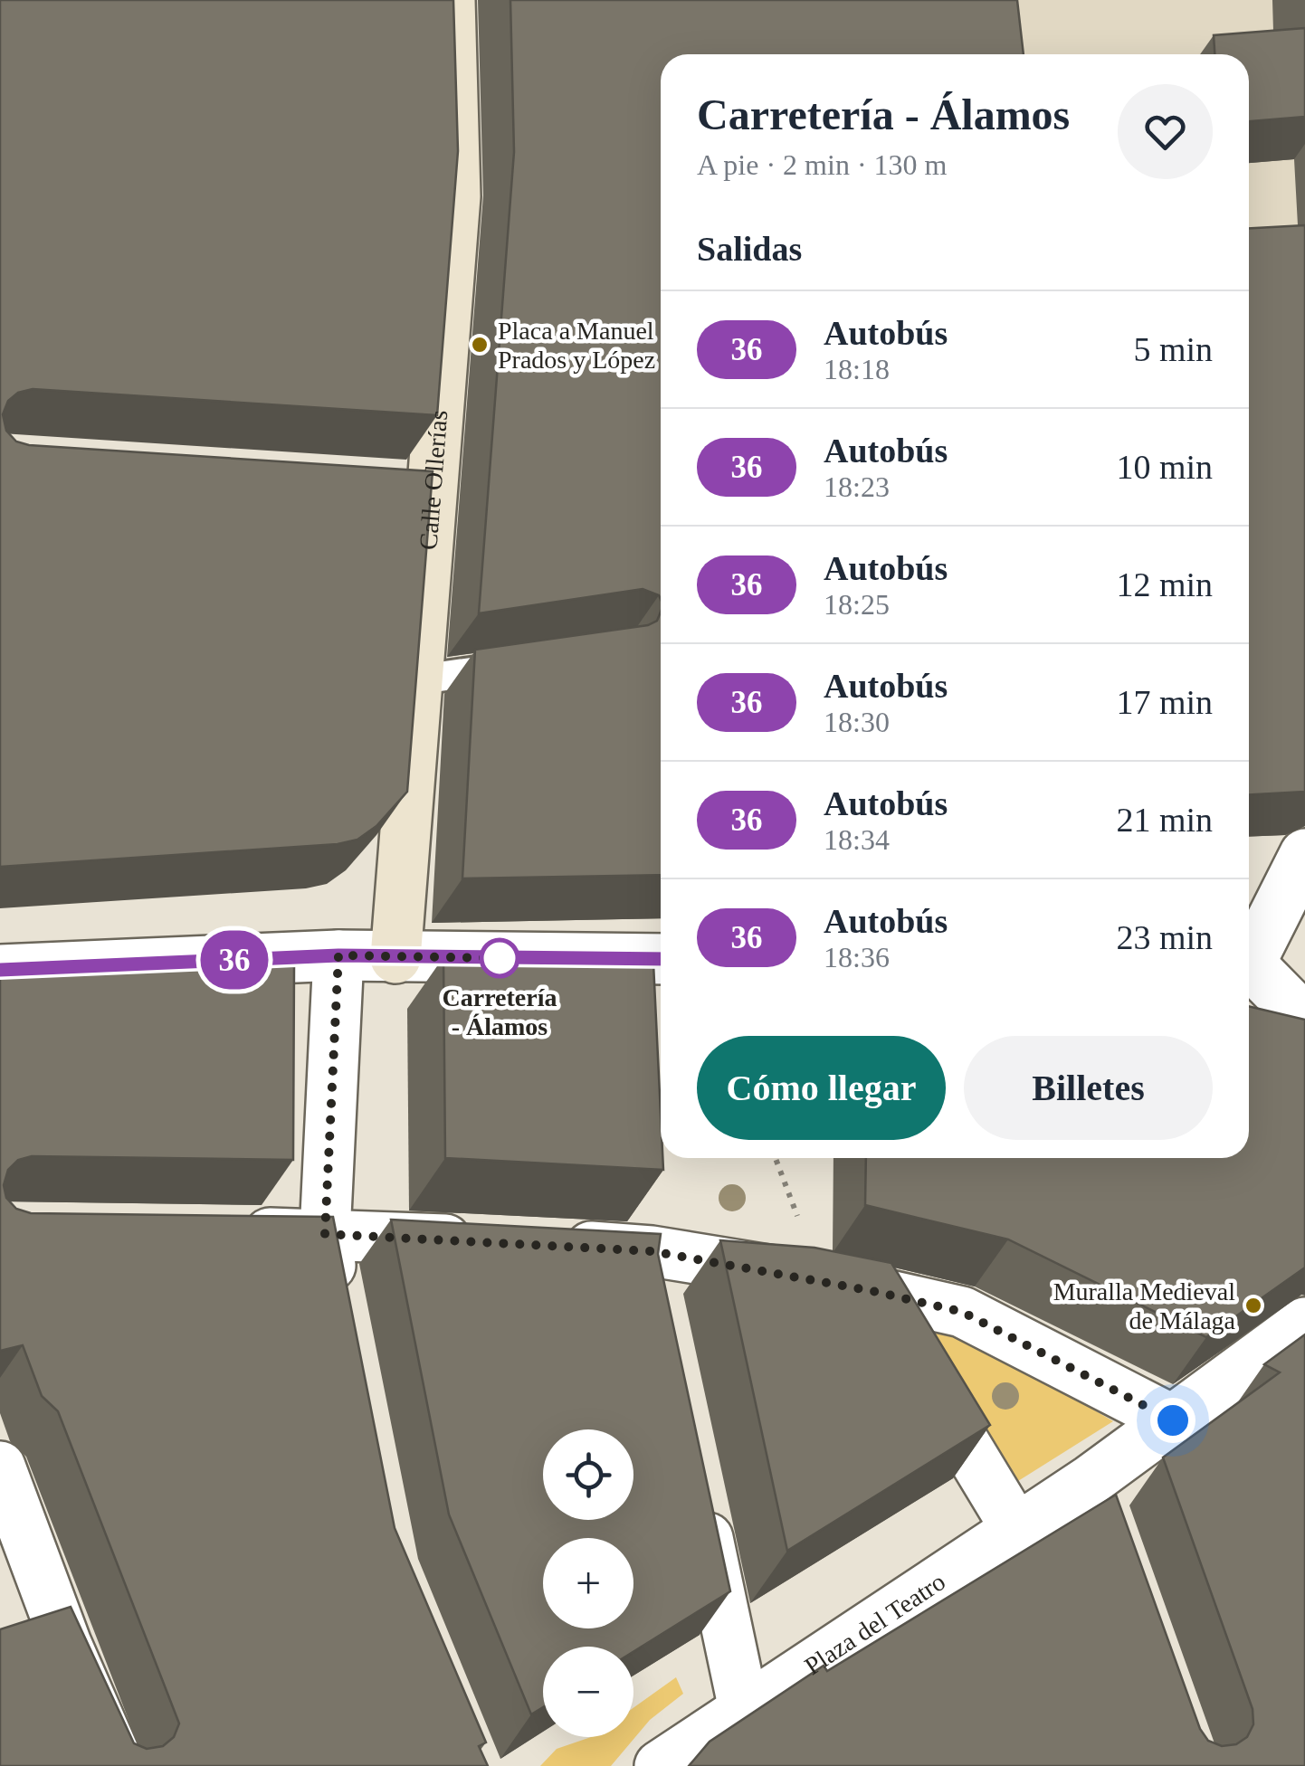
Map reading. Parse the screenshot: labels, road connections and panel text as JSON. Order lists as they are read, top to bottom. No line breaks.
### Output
{"streets":{"street":["Calle Ollerías","Plaza del Teatro"]},"places":["Placa a Manuel Prados y López","Carretería - Álamos","Muralla Medieval de Málaga"],"lines":["bus line 36"],"page":{"on_map":"36","heading":[["Carretería - Álamos","A pie · 2 min · 130 m"],"Salidas"],"list":[{"mark":"36","name":"Autobús","note":"18:18","value":"5 min"},{"mark":"36","name":"Autobús","note":"18:23","value":"10 min"},{"mark":"36","name":"Autobús","note":"18:25","value":"12 min"},{"mark":"36","name":"Autobús","note":"18:30","value":"17 min"},{"mark":"36","name":"Autobús","note":"18:34","value":"21 min"},{"mark":"36","name":"Autobús","note":"18:36","value":"23 min"}],"buttons":["Cómo llegar","Billetes"],"map_buttons":["+","−"]}}
